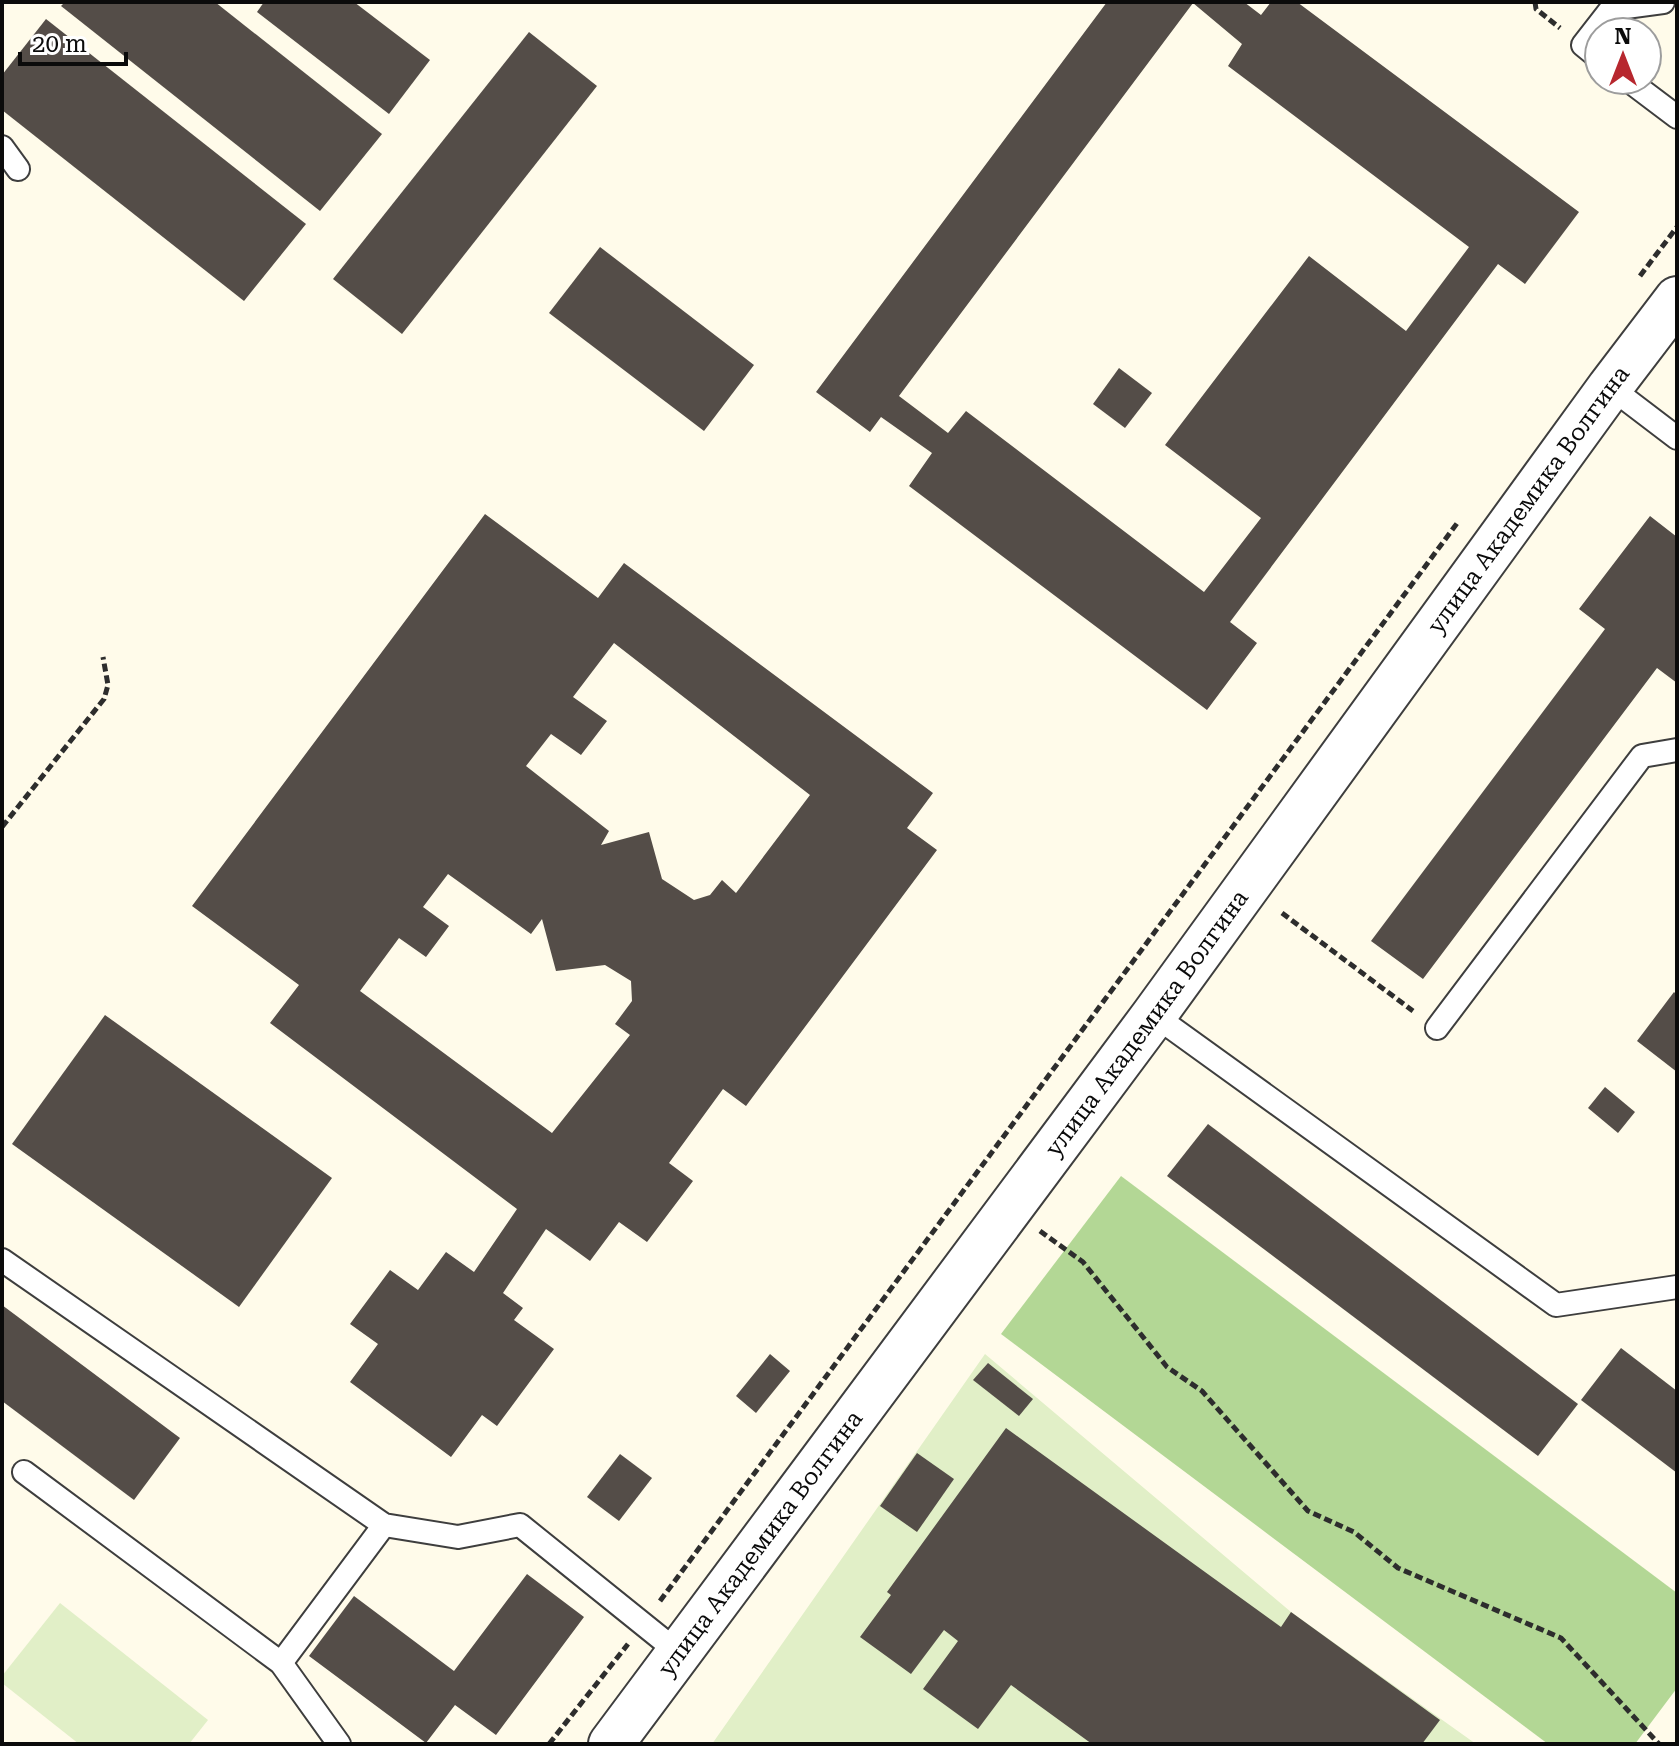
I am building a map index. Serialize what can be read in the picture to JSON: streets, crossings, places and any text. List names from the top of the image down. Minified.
{"streets":{"street":["улица Академика Волгина"]},"scale_bar":"20 m","north":"top"}
